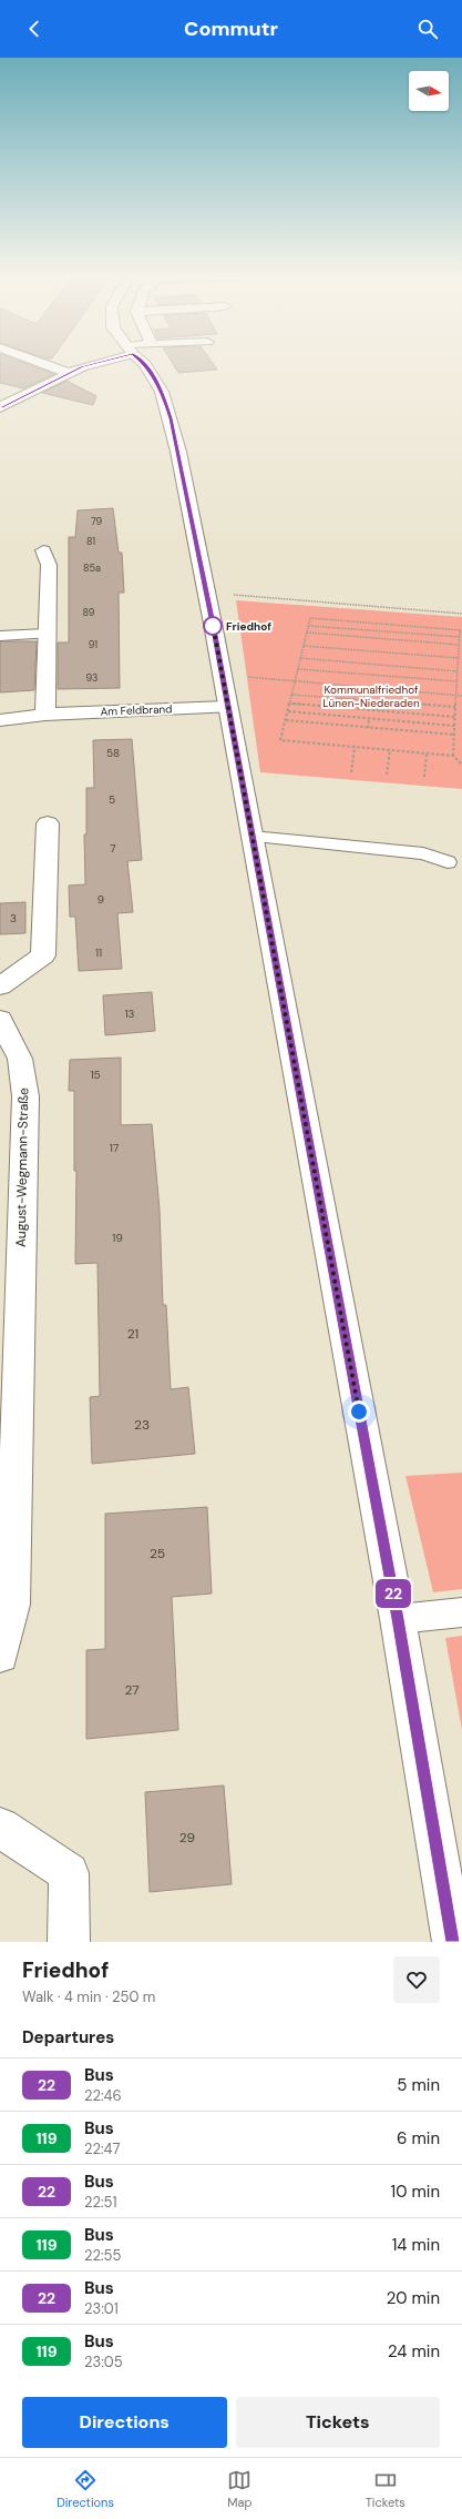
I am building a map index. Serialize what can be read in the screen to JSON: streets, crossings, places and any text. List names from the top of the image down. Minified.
{"streets":{"street":["Am Feldbrand","August-Wegmann-Straße"]},"parks":["Kommunalfriedhof Lünen-Niederaden"],"places":["Friedhof"],"lines":["bus line 22"],"house_numbers":["79","81","85a","89","91","93","58","5","7","9","3","11","13","15","17","19","21","23","25","27","29"],"north":"right","page":{"header":"Commutr","on_map":"22","heading":[["Friedhof","Walk · 4 min · 250 m"],"Departures"],"list":[{"mark":"22","name":"Bus","note":"22:46","value":"5 min"},{"mark":"119","name":"Bus","note":"22:47","value":"6 min"},{"mark":"22","name":"Bus","note":"22:51","value":"10 min"},{"mark":"119","name":"Bus","note":"22:55","value":"14 min"},{"mark":"22","name":"Bus","note":"23:01","value":"20 min"},{"mark":"119","name":"Bus","note":"23:05","value":"24 min"}],"buttons":["Directions","Tickets"],"tabs":["Directions","Map","Tickets"]}}
